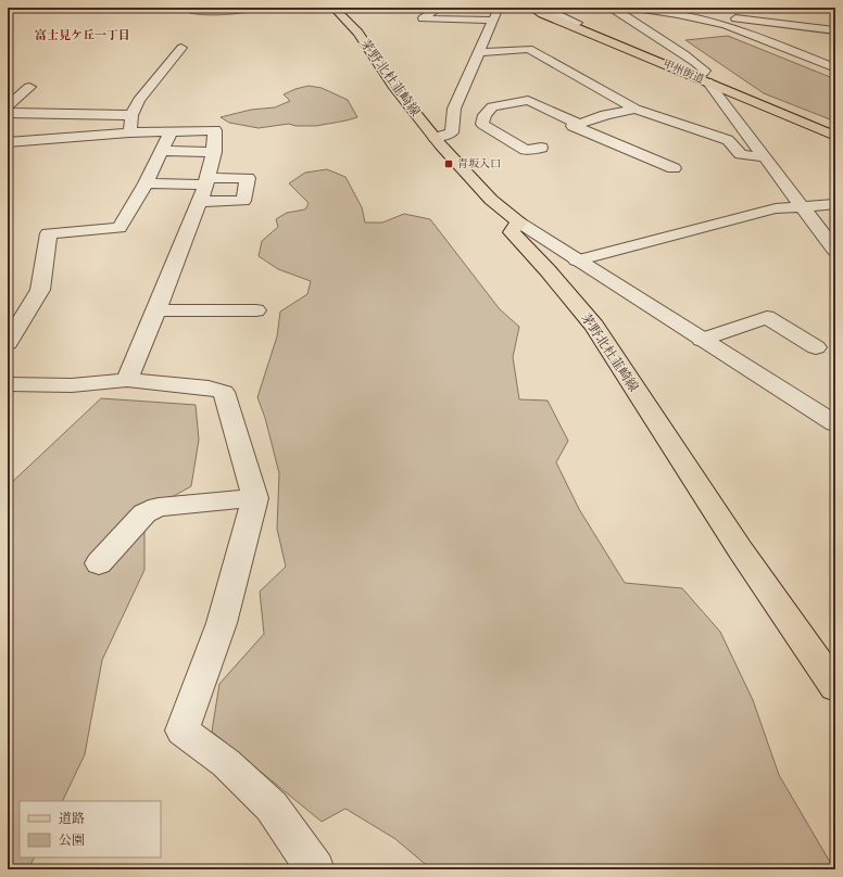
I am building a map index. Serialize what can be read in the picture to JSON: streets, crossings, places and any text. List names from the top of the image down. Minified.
{"streets":{"main road":["甲州街道","茅野北杜韮崎線"]},"districts":["富士見ケ丘一丁目"],"places":{"transit":["青坂入口"]},"legend":["道路","公園"]}
